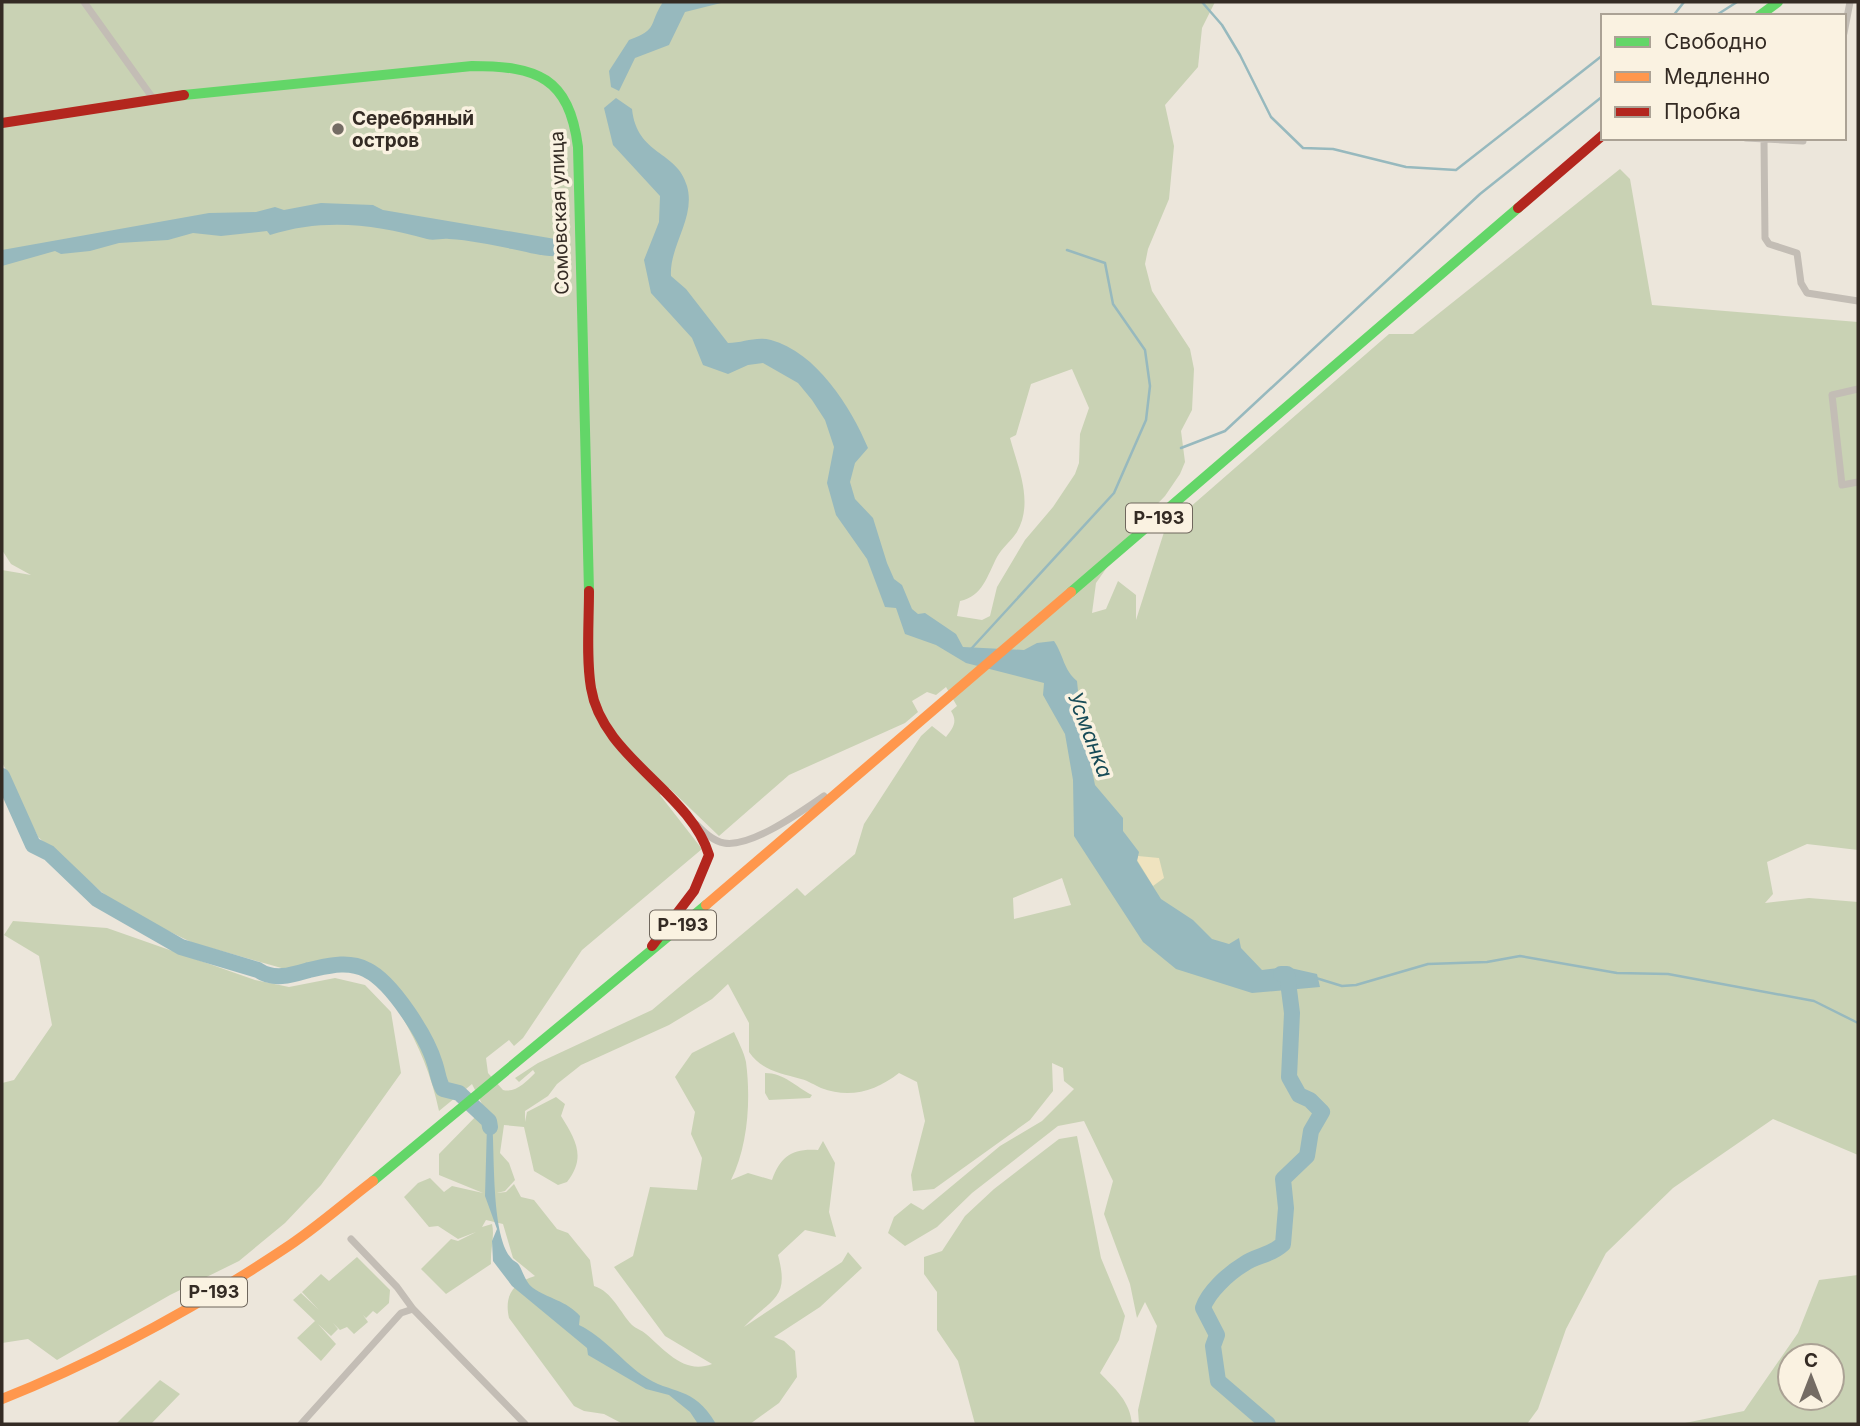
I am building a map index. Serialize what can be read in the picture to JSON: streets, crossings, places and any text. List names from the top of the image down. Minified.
{"streets":{"main road":["Сомовская улица","Р-193"]},"crossings":[["Сомовская улица","Р-193"]],"water":["Усманка"],"places":["Серебряный остров"],"legend":["Свободно","Медленно","Пробка"],"north":"top"}
